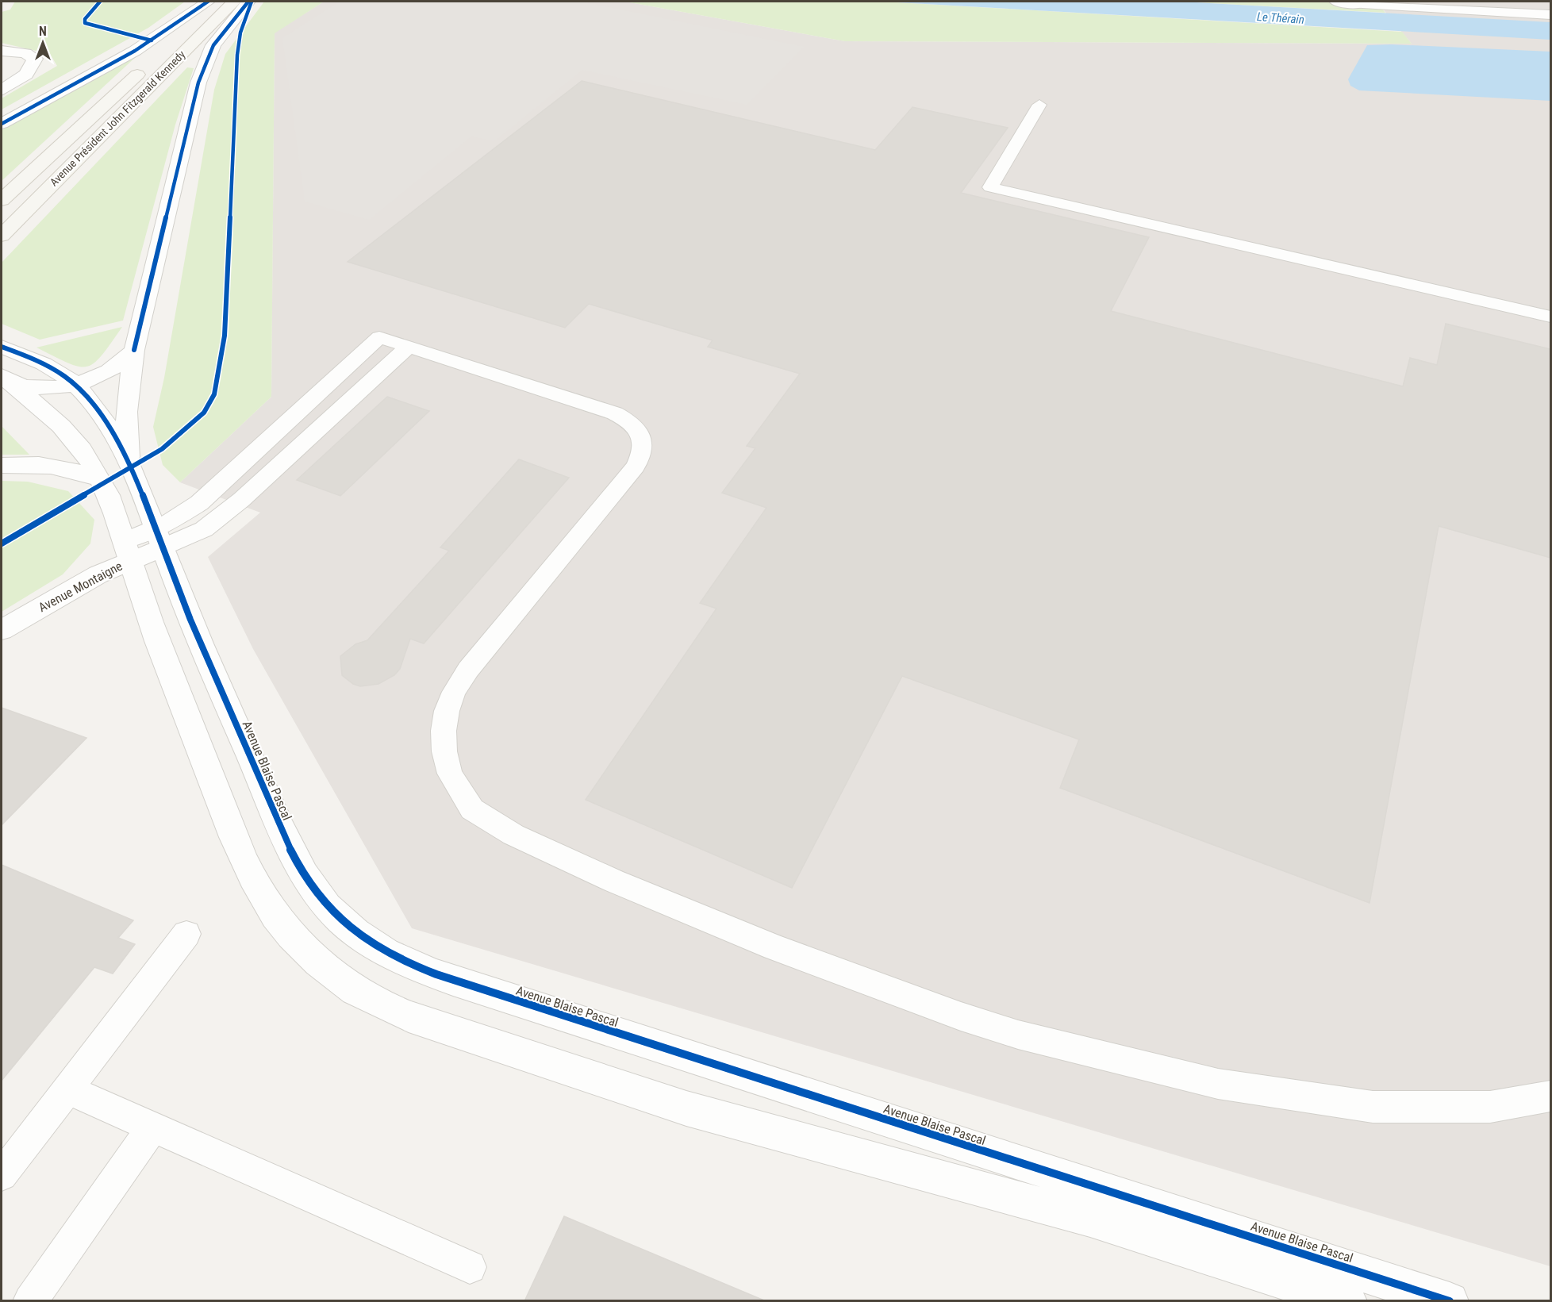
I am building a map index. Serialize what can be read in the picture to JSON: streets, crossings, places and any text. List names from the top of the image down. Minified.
{"streets":{"main road":["Avenue Président John Fitzgerald Kennedy"],"street":["Avenue Montaigne","Avenue Blaise Pascal"]},"crossings":[["Avenue Montaigne","Avenue Blaise Pascal"]],"water":["Le Thérain"],"north":"top"}
